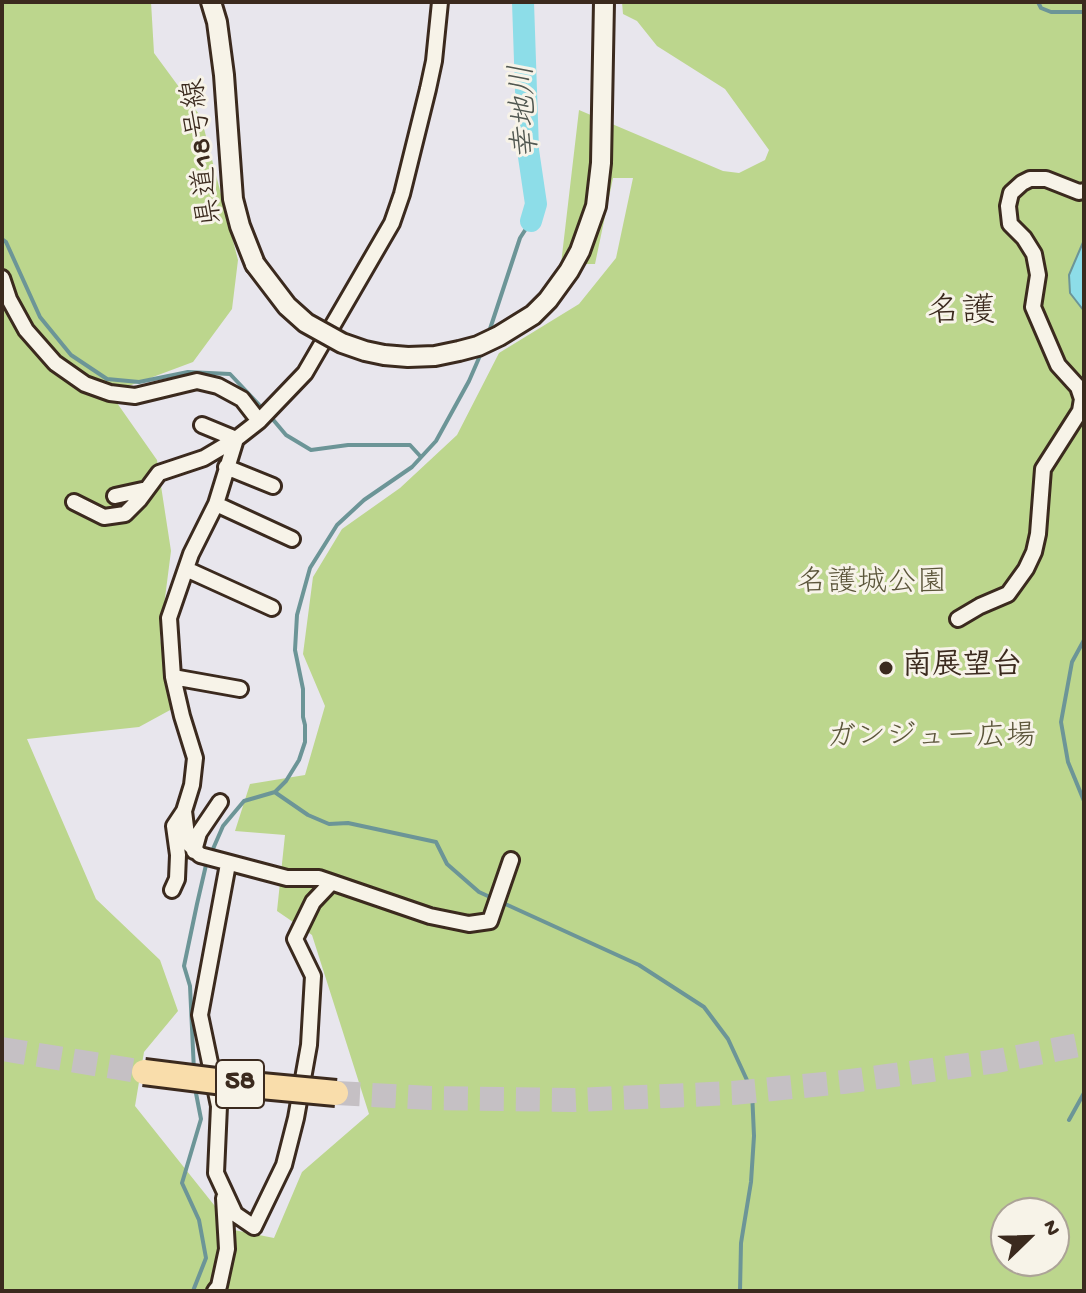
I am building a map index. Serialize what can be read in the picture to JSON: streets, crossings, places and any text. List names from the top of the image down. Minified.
{"streets":{"highway":["58"],"main road":["県道18号線"]},"districts":["名護"],"water":["幸地川"],"parks":["名護城公園","ガンジュー広場"],"places":["南展望台"],"north":"top right"}
